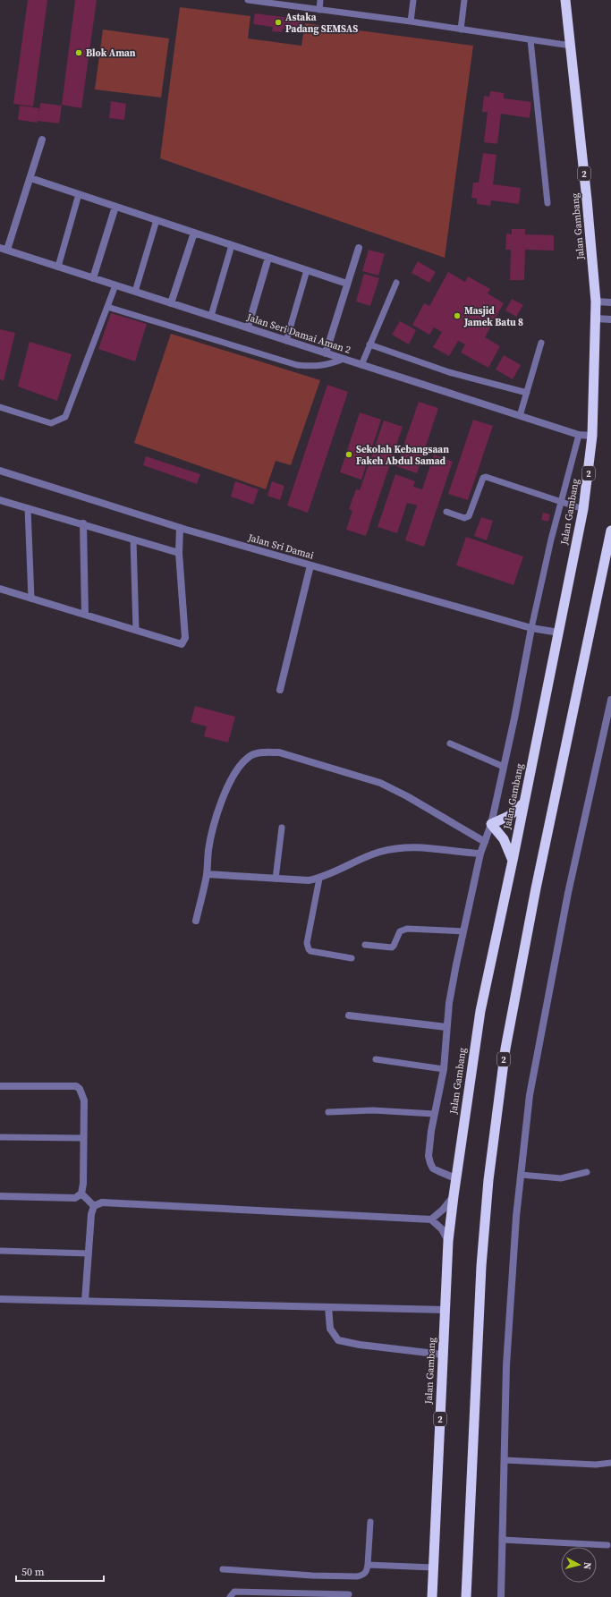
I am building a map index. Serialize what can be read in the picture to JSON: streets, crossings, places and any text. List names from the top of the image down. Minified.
{"streets":{"highway":["2","Jalan Gambang"],"street":["Jalan Seri Damai Aman 2","Jalan Sri Damai"]},"crossings":[["Jalan Gambang","Jalan Seri Damai Aman 2"],["Jalan Gambang","Jalan Sri Damai"]],"places":["Astaka Padang SEMSAS","Blok Aman","Masjid Jamek Batu 8","Sekolah Kebangsaan Fakeh Abdul Samad"],"scale_bar":"50 m","north":"right"}
